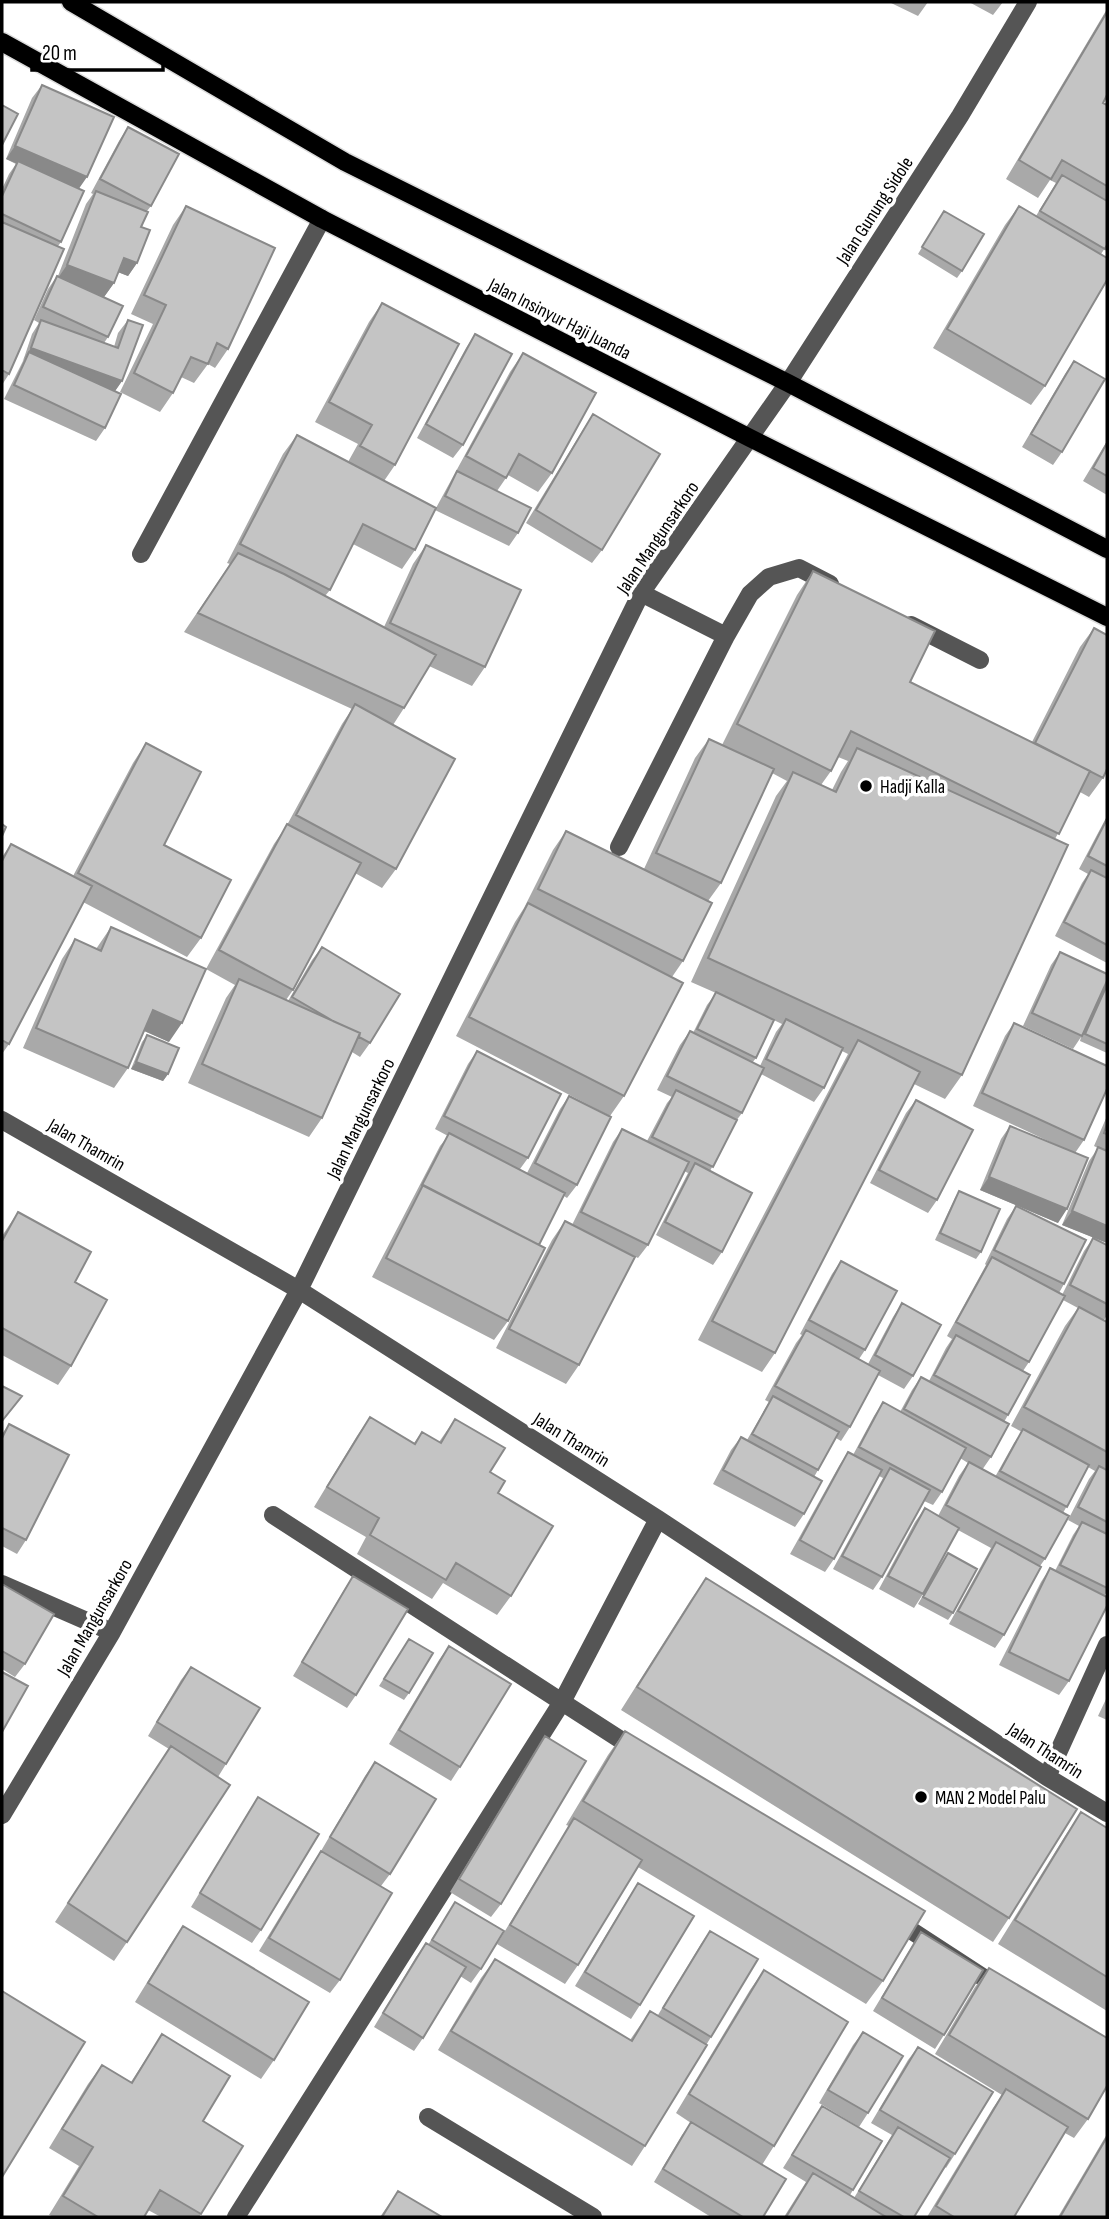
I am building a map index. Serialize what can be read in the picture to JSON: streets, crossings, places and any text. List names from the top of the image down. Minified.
{"streets":{"main road":["Jalan Insinyur Haji Juanda"],"street":["Jalan Gunung Sidole","Jalan Mangunsarkoro","Jalan Thamrin"]},"crossings":[["Jalan Gunung Sidole","Jalan Insinyur Haji Juanda"],["Jalan Gunung Sidole","Jalan Mangunsarkoro"],["Jalan Insinyur Haji Juanda","Jalan Mangunsarkoro"],["Jalan Mangunsarkoro","Jalan Thamrin"]],"places":["Hadji Kalla","MAN 2 Model Palu"],"scale_bar":"20 m"}
